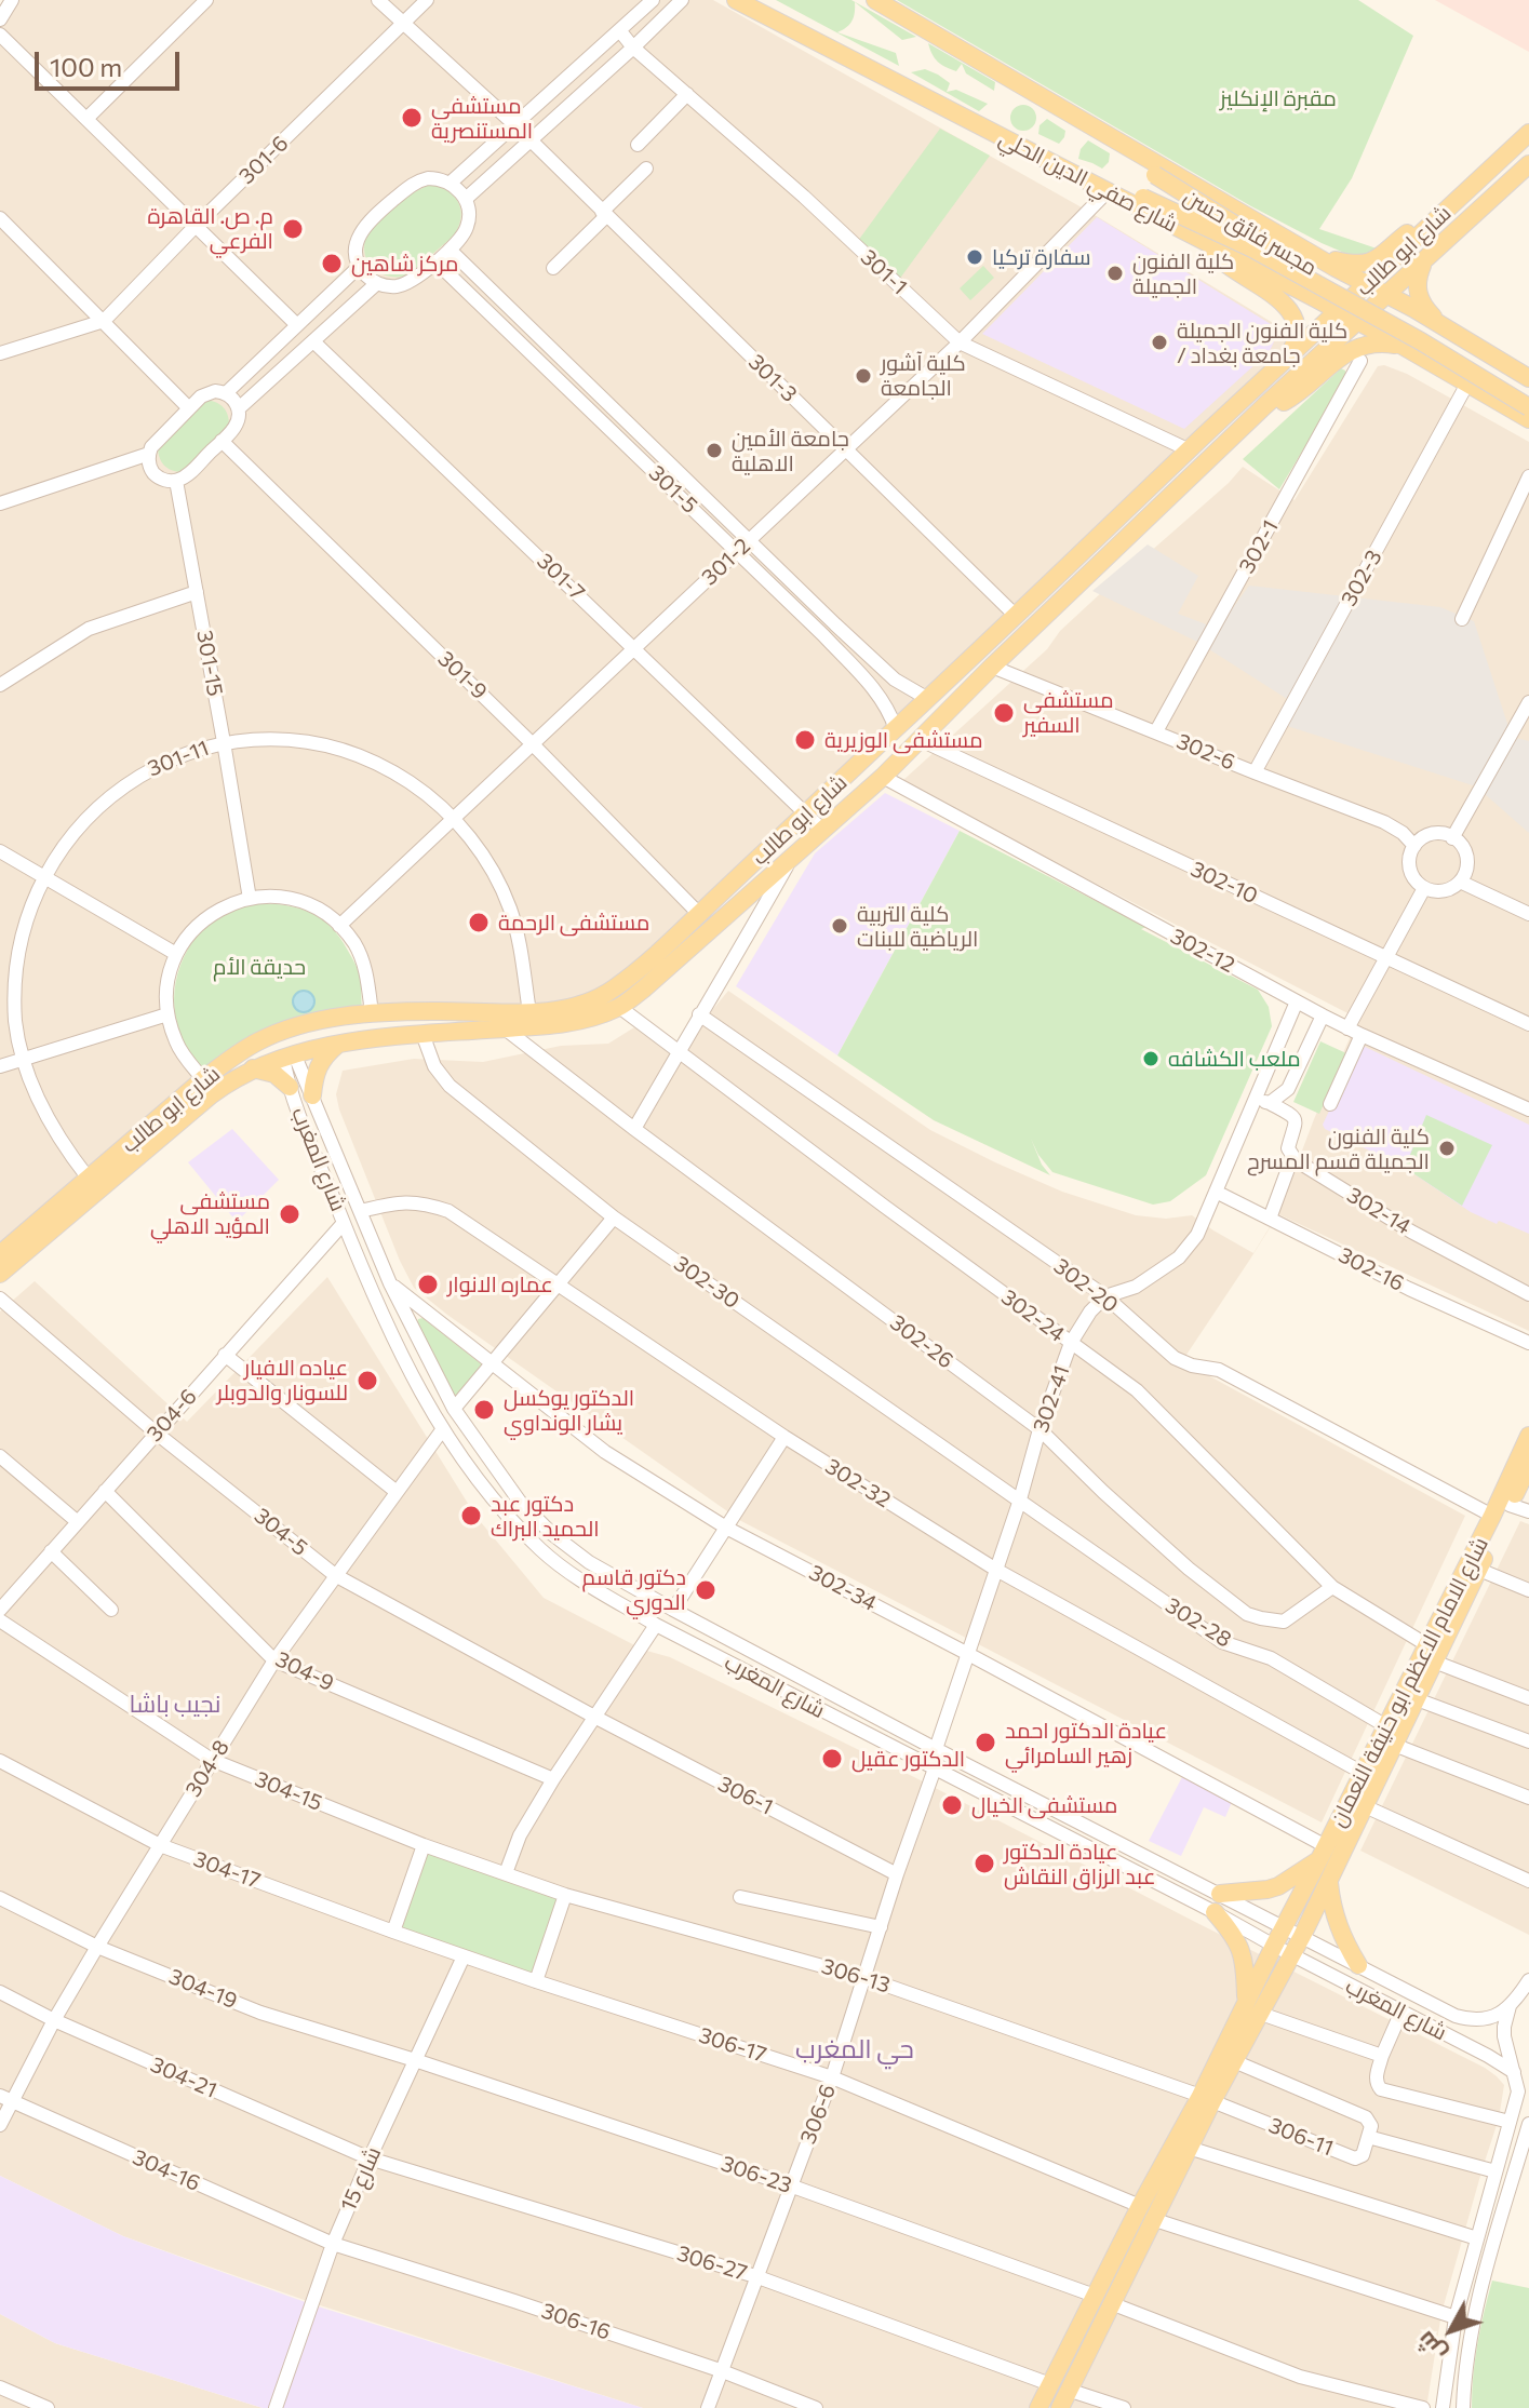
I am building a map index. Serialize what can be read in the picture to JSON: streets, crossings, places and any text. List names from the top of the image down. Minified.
{"streets":{"main road":["شارع صفي الدين الحلي","مجسر فائق حسن","شارع ابو طالب","شارع الامام الاعظم ابو حنيفة النعمان"],"street":["301-6","301-1","301-3","301-5","302-1","301-2","301-7","302-3","301-15","301-9","302-6","301-11","302-10","302-12","شارع المغرب","302-14","302-16","302-30","302-20","302-24","302-26","302-41","304-6","302-32","304-5","302-34","302-28","304-9","304-8","304-15","306-1","304-17","306-13","304-19","306-17","304-21","306-6","306-11","304-16","306-23","شارع 15","306-27","306-16"]},"crossings":[["301-6","301-3"],["شارع صفي الدين الحلي","مجسر فائق حسن"],["شارع صفي الدين الحلي","شارع ابو طالب"],["شارع صفي الدين الحلي","301-2"],["شارع صفي الدين الحلي","302-3"],["شارع ابو طالب","301-1"],["شارع ابو طالب","301-3"],["شارع ابو طالب","301-5"],["شارع ابو طالب","301-7"],["شارع ابو طالب","301-9"],["شارع ابو طالب","302-6"],["شارع ابو طالب","301-11"],["شارع ابو طالب","302-10"],["شارع ابو طالب","302-12"],["شارع ابو طالب","شارع المغرب"],["شارع ابو طالب","302-30"],["شارع ابو طالب","302-24"],["شارع ابو طالب","302-26"],["301-1","301-2"],["301-3","301-2"],["301-5","301-2"],["302-1","302-6"],["301-2","301-7"],["301-2","301-9"],["301-2","301-11"],["302-3","302-6"],["301-15","301-11"],["302-12","302-41"],["شارع المغرب","302-41"],["شارع المغرب","304-6"],["شارع المغرب","302-32"],["شارع المغرب","302-34"],["شارع المغرب","شارع الامام الاعظم ابو حنيفة النعمان"],["شارع المغرب","304-8"],["شارع المغرب","306-6"],["302-16","302-41"],["302-30","302-41"],["302-30","302-28"],["302-20","302-41"],["302-20","شارع الامام الاعظم ابو حنيفة النعمان"],["302-24","302-26"],["302-24","302-41"],["302-24","شارع الامام الاعظم ابو حنيفة النعمان"],["302-26","302-41"],["302-41","302-32"],["302-41","302-34"],["302-41","302-28"],["304-6","304-5"],["304-6","304-9"],["302-32","شارع الامام الاعظم ابو حنيفة النعمان"],["304-5","304-8"],["304-5","306-1"],["302-34","شارع الامام الاعظم ابو حنيفة النعمان"],["302-28","شارع الامام الاعظم ابو حنيفة النعمان"],["304-9","304-8"],["304-8","304-15"],["304-8","304-17"],["304-8","304-19"],["304-8","304-21"],["304-8","304-16"],["304-15","306-13"],["306-1","306-6"],["304-17","306-17"],["304-17","شارع 15"],["306-13","306-6"],["306-13","306-11"],["304-19","306-23"],["304-19","شارع 15"],["306-17","306-6"],["306-17","شارع 15"],["304-21","شارع 15"],["304-21","306-27"],["306-6","306-23"],["306-6","306-27"],["306-6","306-16"],["304-16","شارع 15"],["304-16","306-16"],["306-23","شارع 15"],["شارع 15","306-27"],["شارع 15","306-16"]],"districts":["نجيب باشا","حي المغرب"],"parks":["مقبرة الإنكليز","حديقة الأم"],"places":["مستشفى المستنصرية","م. ص. القاهرة الفرعي","سفارة تركيا","مركز شاهين","كلية الفنون الجميلة","كلية الفنون الجميلة / جامعة بغداد","كلية آشور الجامعة","جامعة الأمين الاهلية","مستشفى السفير","مستشفى الوزيرية","مستشفى الرحمة","كلية التربية الرياضية للبنات","ملعب الكشافه","كلية الفنون الجميلة قسم المسرح","مستشفى المؤيد الاهلي","عماره الانوار","عياده الافيار للسونار والدوبلر","الدكتور يوكسل يشار الونداوي","دكتور عبد الحميد البراك","دكتور قاسم الدوري","عيادة الدكتور احمد زهير السامرائي","الدكتور عقيل","مستشفى الخيال","عيادة الدكتور عبد الرزاق النقاش"],"scale_bar":"100 m","north":"bottom left"}
